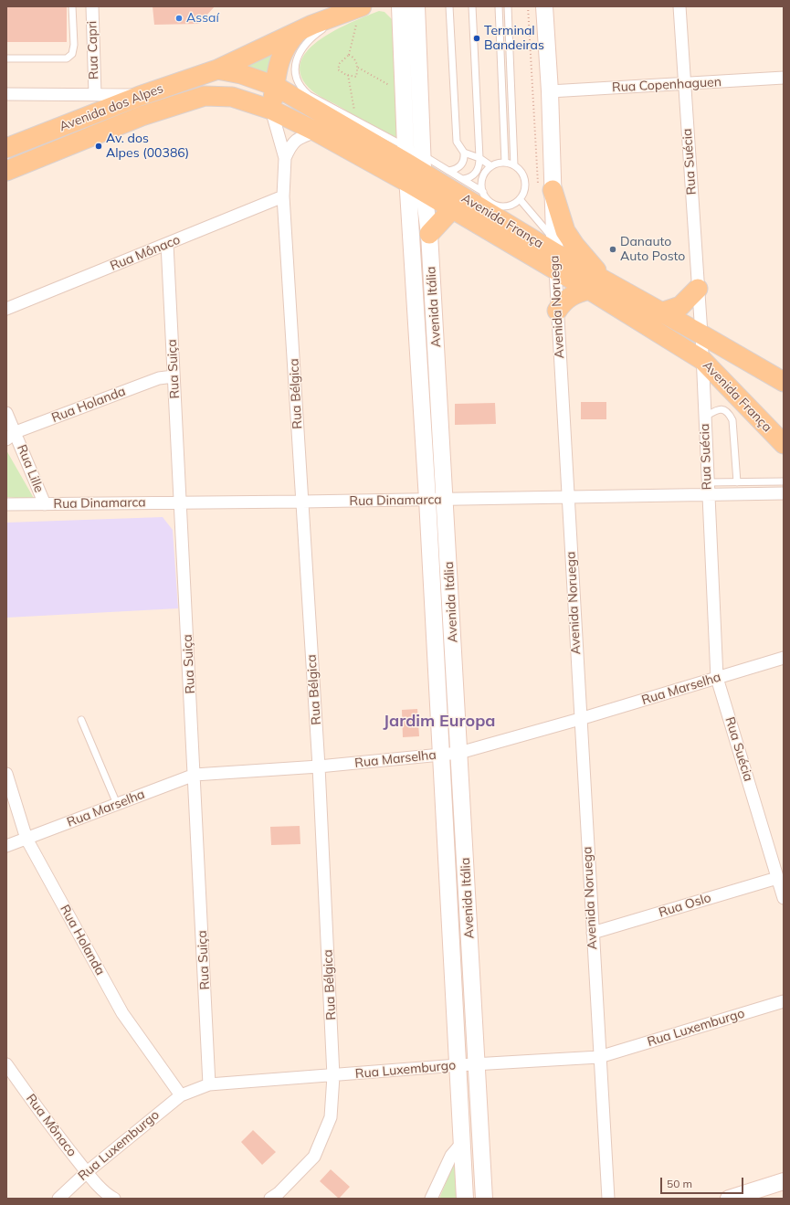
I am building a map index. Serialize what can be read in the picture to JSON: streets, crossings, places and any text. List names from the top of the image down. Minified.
{"streets":{"main road":["Avenida dos Alpes","Avenida França","Avenida Itália","Avenida Noruega"],"street":["Rua Capri","Rua Copenhaguen","Rua Suécia","Rua Mônaco","Rua Suiça","Rua Bélgica","Rua Holanda","Rua Lille","Rua Dinamarca","Rua Marselha","Rua Oslo","Rua Luxemburgo"]},"crossings":[["Rua Copenhaguen","Rua Suécia"],["Rua Copenhaguen","Avenida Noruega"],["Avenida dos Alpes","Avenida França"],["Avenida dos Alpes","Rua Bélgica"],["Rua Suécia","Avenida França"],["Rua Suécia","Rua Dinamarca"],["Rua Suécia","Rua Marselha"],["Rua Suécia","Rua Oslo"],["Avenida França","Avenida Itália"],["Avenida França","Avenida Noruega"],["Avenida França","Rua Bélgica"],["Rua Mônaco","Rua Suiça"],["Rua Mônaco","Rua Bélgica"],["Rua Mônaco","Rua Luxemburgo"],["Avenida Itália","Rua Dinamarca"],["Avenida Itália","Rua Marselha"],["Avenida Itália","Rua Luxemburgo"],["Avenida Noruega","Rua Dinamarca"],["Avenida Noruega","Rua Marselha"],["Avenida Noruega","Rua Oslo"],["Avenida Noruega","Rua Luxemburgo"],["Rua Suiça","Rua Holanda"],["Rua Suiça","Rua Dinamarca"],["Rua Suiça","Rua Marselha"],["Rua Suiça","Rua Luxemburgo"],["Rua Bélgica","Rua Dinamarca"],["Rua Bélgica","Rua Marselha"],["Rua Bélgica","Rua Luxemburgo"],["Rua Holanda","Rua Lille"],["Rua Holanda","Rua Marselha"],["Rua Holanda","Rua Luxemburgo"],["Rua Lille","Rua Dinamarca"]],"districts":["Jardim Europa"],"places":["Assaí","Terminal Bandeiras","Av. dos Alpes (00386)","Danauto Auto Posto"],"scale_bar":"50 m"}
